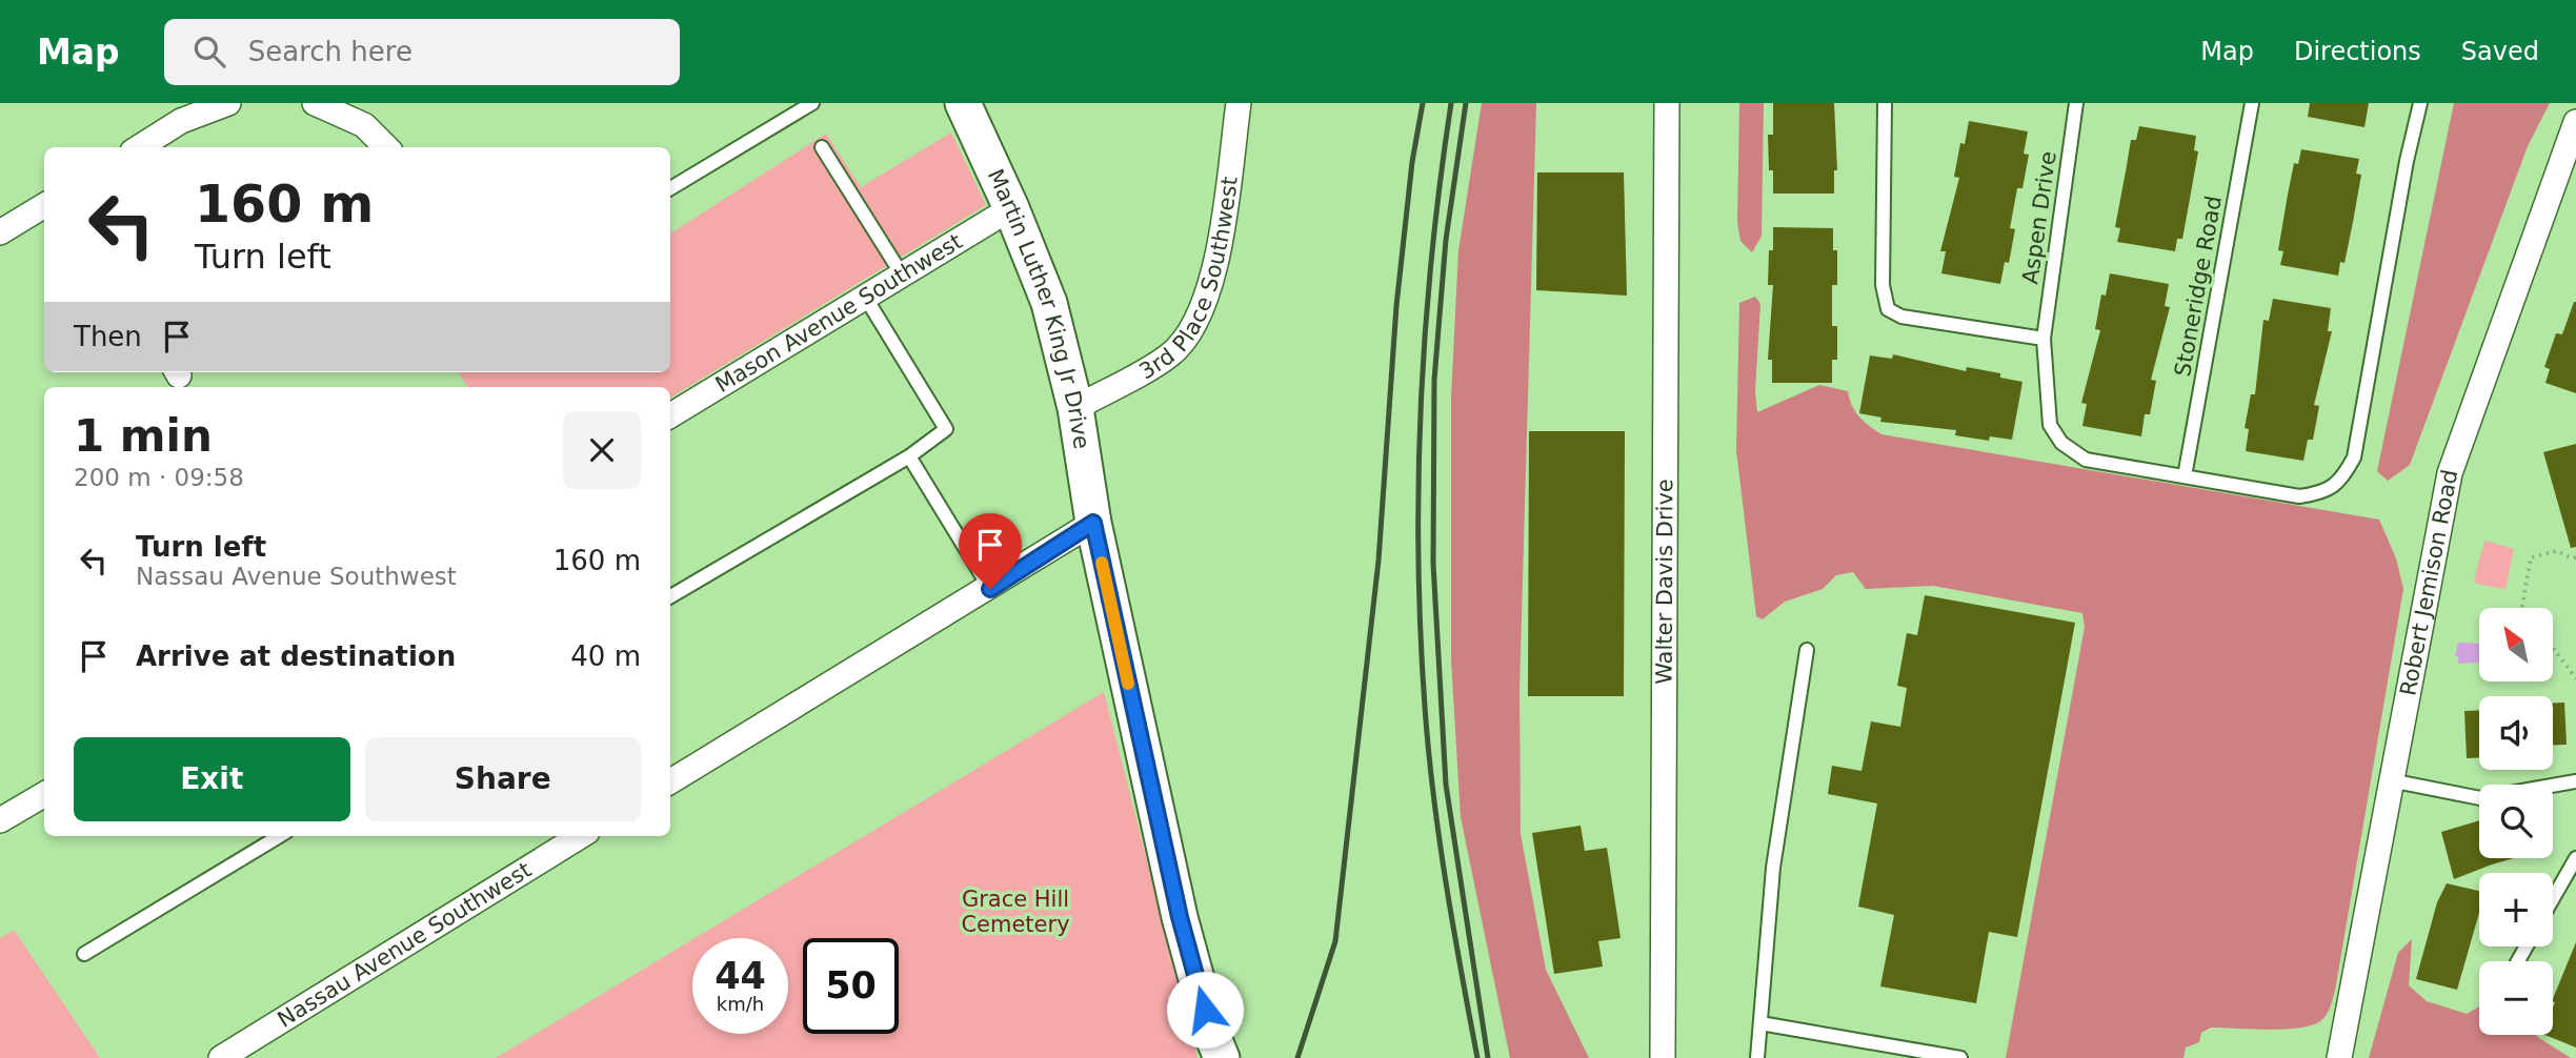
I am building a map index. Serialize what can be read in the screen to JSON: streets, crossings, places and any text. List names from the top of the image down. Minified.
{"streets":{"main road":["Martin Luther King Jr Drive"],"street":["3rd Place Southwest","Mason Avenue Southwest","Walter Davis Drive","Robert Jemison Road","Nassau Avenue Southwest"],"lane":["Aspen Drive","Stoneridge Road"]},"crossings":[["Aspen Drive","Stoneridge Road"],["3rd Place Southwest","Martin Luther King Jr Drive"],["Martin Luther King Jr Drive","Mason Avenue Southwest"]],"parks":["Grace Hill Cemetery"],"north":"top left","page":{"header":"Map","search":"Search here","nav":["Map","Directions","Saved"],"turn":["160 m","Turn left"],"then":"Then","heading":["1 min","200 m · 09:58"],"list":[{"name":"Turn left","note":"Nassau Avenue Southwest","value":"160 m"},{"name":"Arrive at destination","value":"40 m"}],"map_buttons":["+","−"],"buttons":["Exit","Share"],"speed":"44 km/h","limit":"50"}}
